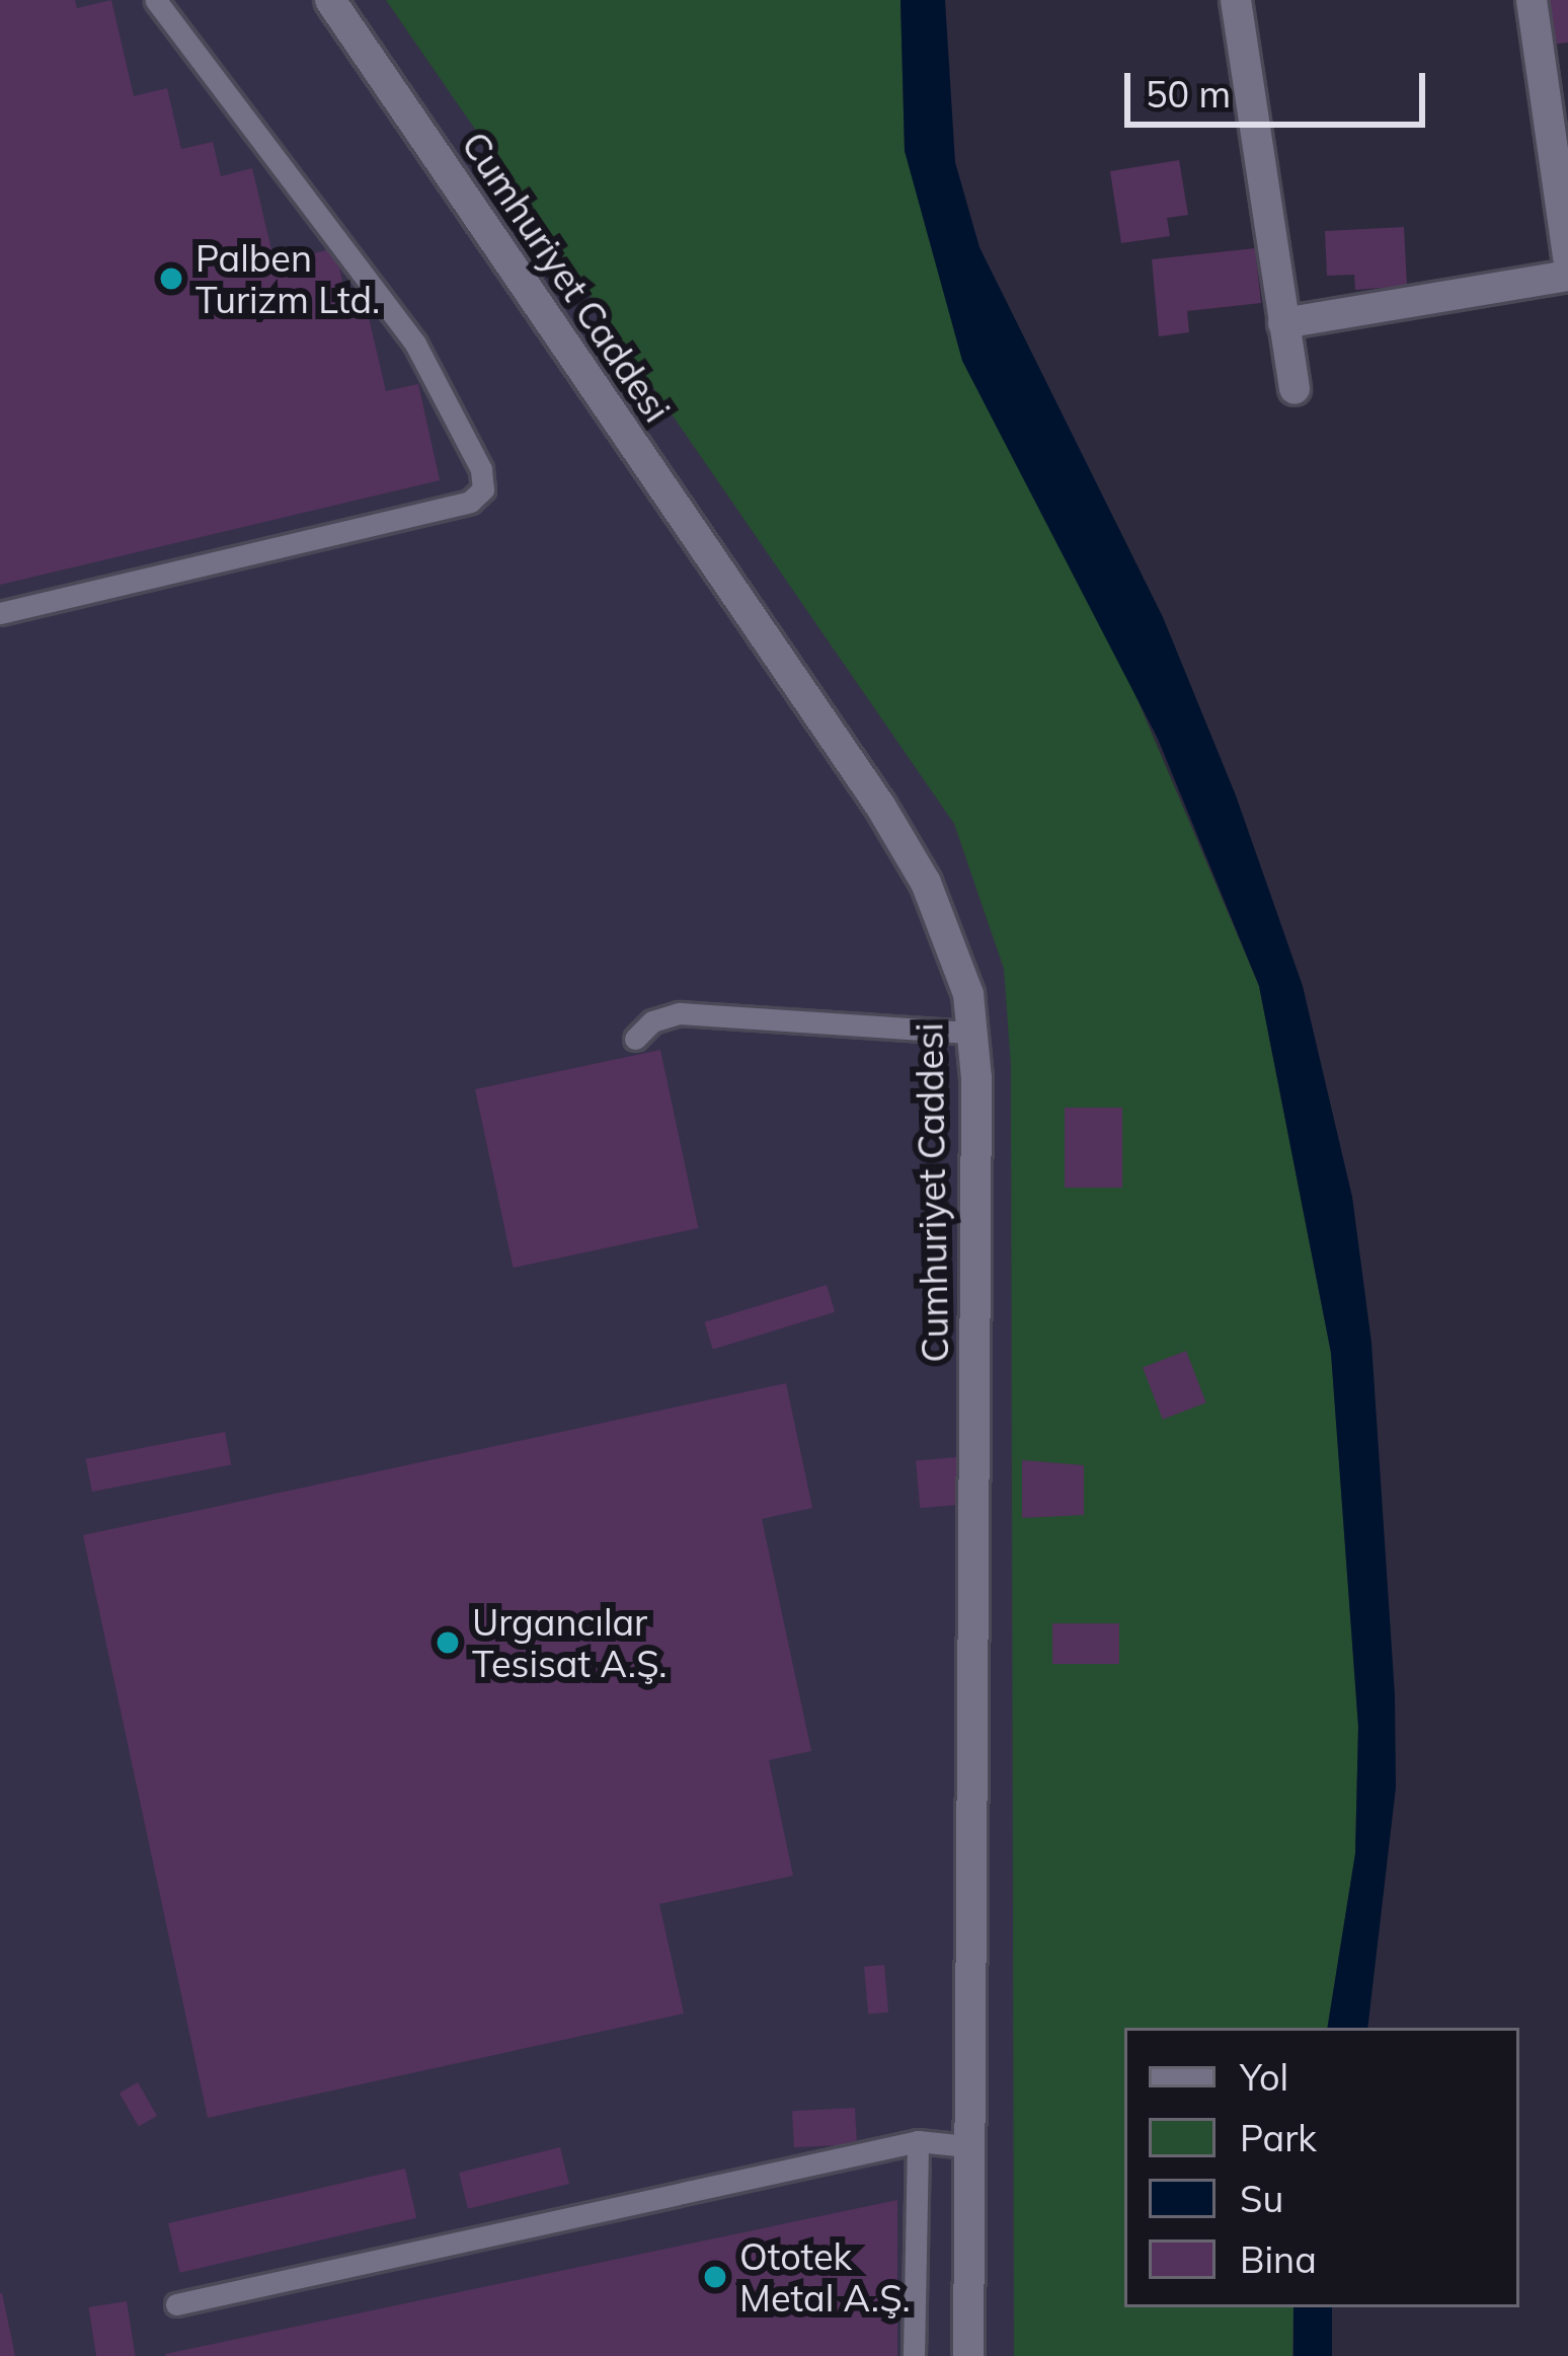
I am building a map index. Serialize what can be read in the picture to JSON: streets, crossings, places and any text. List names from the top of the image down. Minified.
{"streets":{"street":["Cumhuriyet Caddesi"]},"places":["Palben Turizm Ltd.","Urgancılar Tesisat A.Ş.","Ototek Metal A.Ş."],"legend":["Yol","Park","Su","Bina"],"scale_bar":"50 m"}
